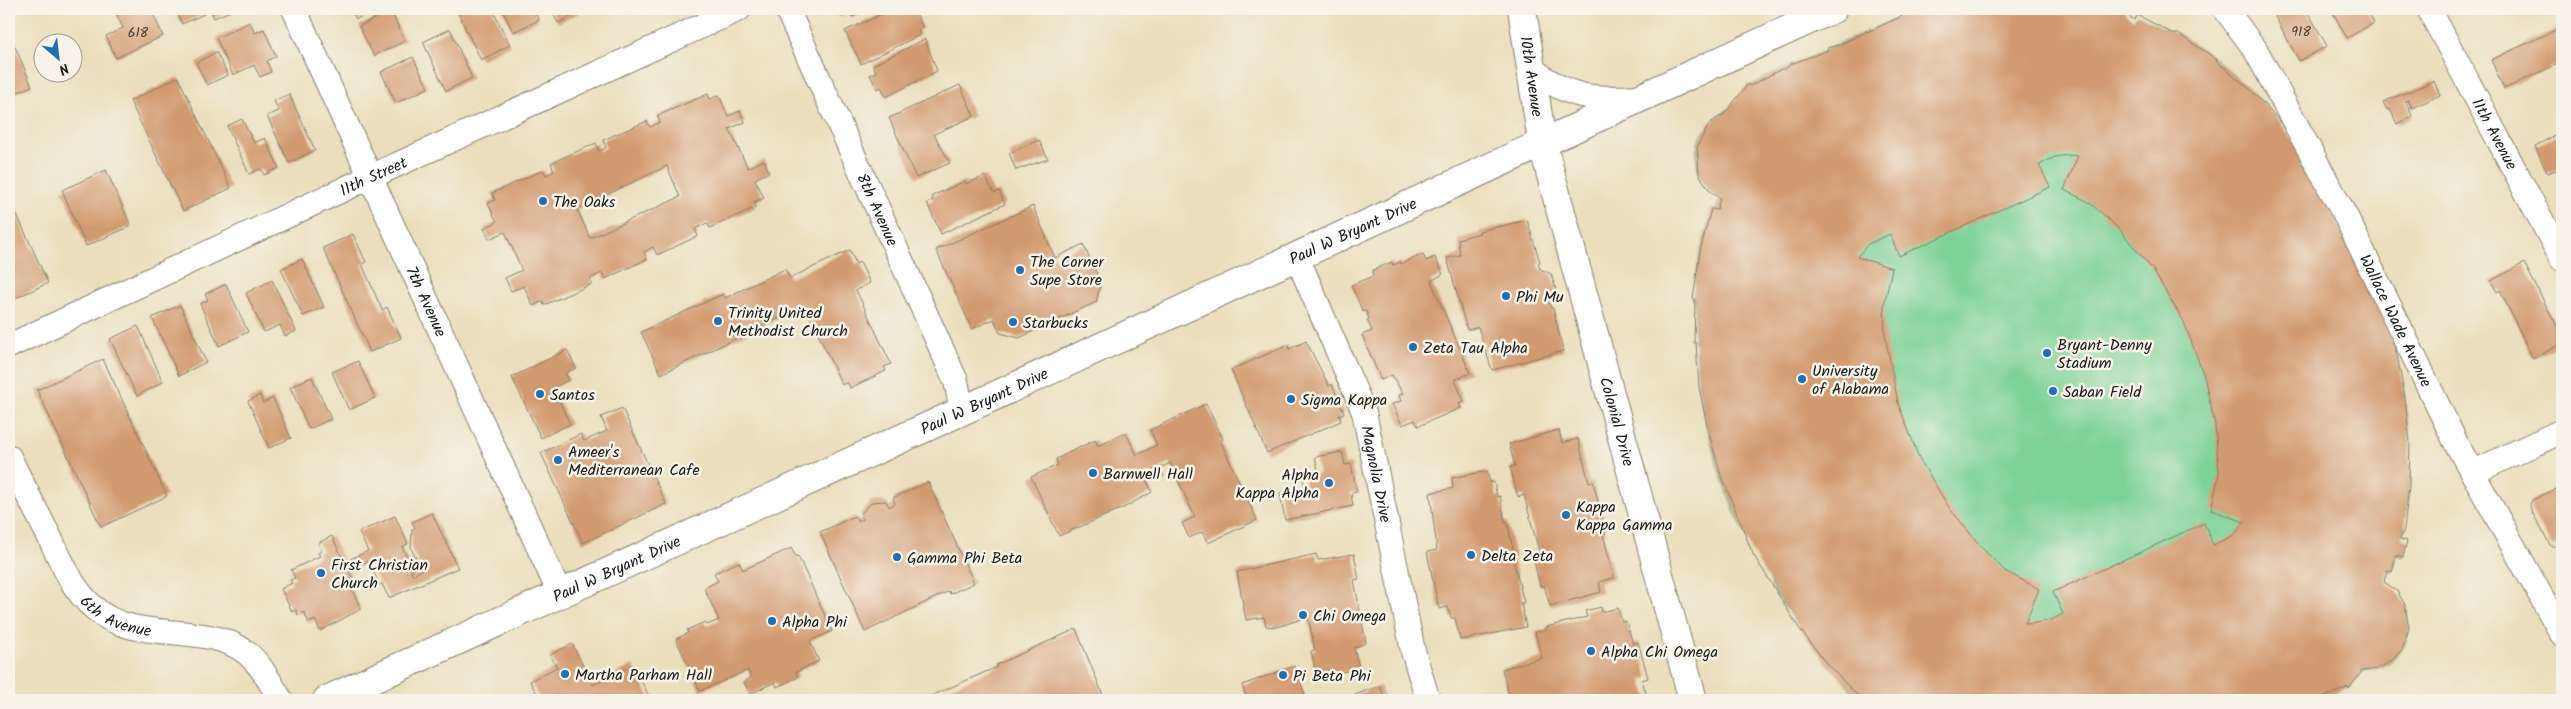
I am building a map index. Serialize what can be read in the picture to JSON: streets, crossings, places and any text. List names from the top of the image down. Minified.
{"streets":{"main road":["10th Avenue","Paul W Bryant Drive","Colonial Drive"],"street":["11th Avenue","11th Street","8th Avenue","7th Avenue","Wallace Wade Avenue","Magnolia Drive","6th Avenue"]},"crossings":[["10th Avenue","Paul W Bryant Drive"],["10th Avenue","Colonial Drive"],["11th Street","7th Avenue"],["8th Avenue","Paul W Bryant Drive"],["Paul W Bryant Drive","7th Avenue"],["Paul W Bryant Drive","Colonial Drive"],["Paul W Bryant Drive","Magnolia Drive"]],"places":["The Oaks","The Corner Supe Store","Phi Mu","Trinity United Methodist Church","Starbucks","Zeta Tau Alpha","Bryant-Denny Stadium","University of Alabama","Saban Field","Santos","Sigma Kappa","Ameer's Mediterranean Cafe","Barnwell Hall","Alpha Kappa Alpha","Kappa Kappa Gamma","Delta Zeta","Gamma Phi Beta","First Christian Church","Chi Omega","Alpha Phi","Alpha Chi Omega","Martha Parham Hall","Pi Beta Phi"],"house_numbers":["918","618"],"north":"bottom right"}
